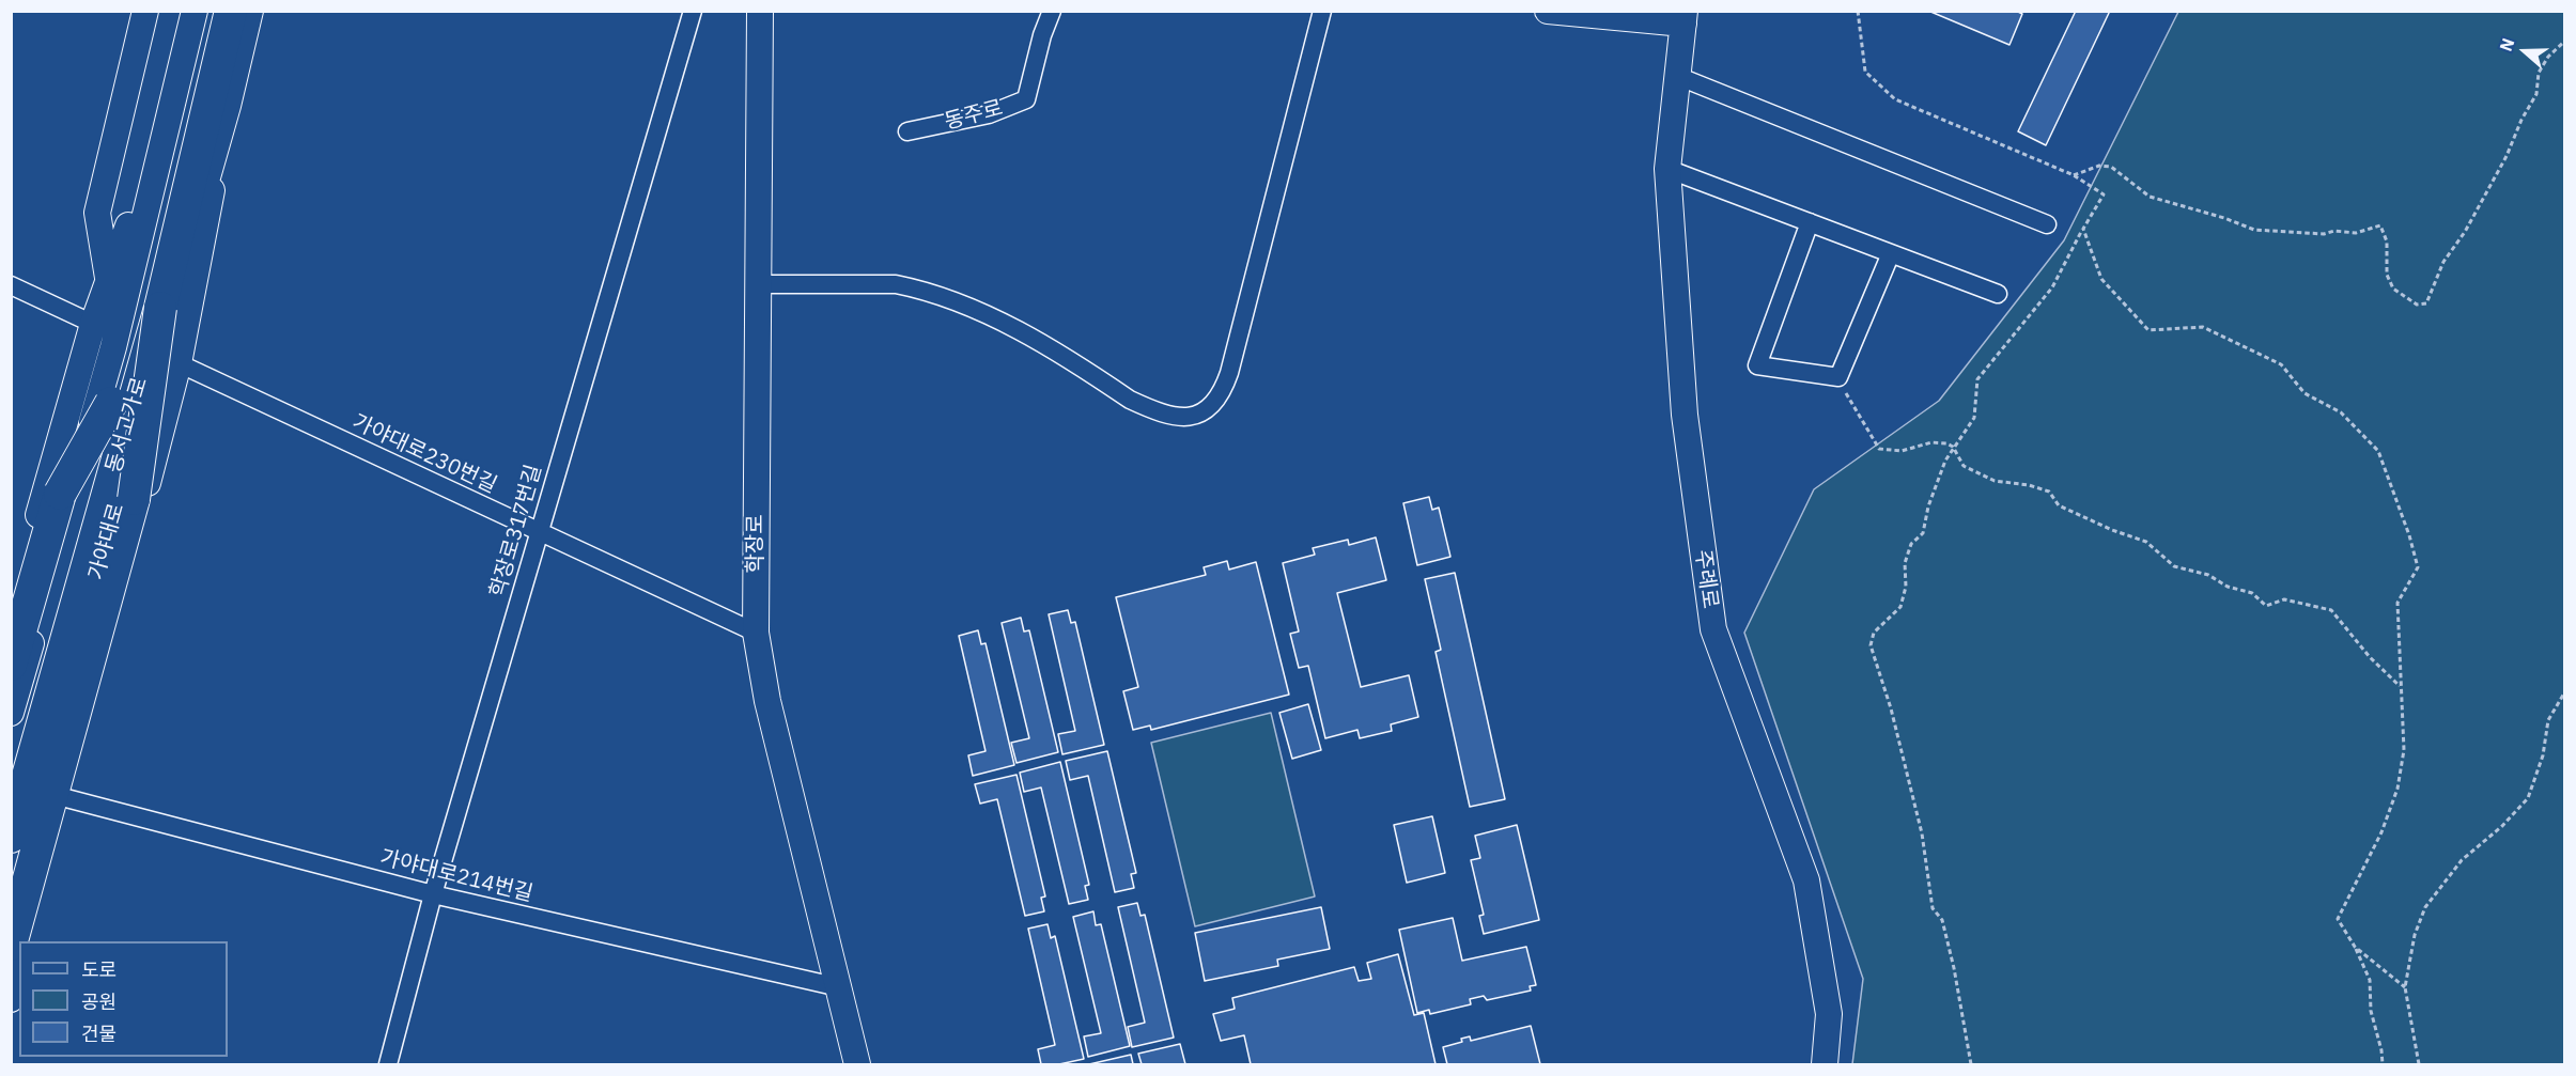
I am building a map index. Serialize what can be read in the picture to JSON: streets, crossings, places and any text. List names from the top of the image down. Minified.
{"streets":{"highway":["동서고가로"],"main road":["가야대로","학장로","주례로"],"street":["동주로","가야대로230번길","학장로317번길","가야대로214번길"]},"crossings":[["가야대로230번길","학장로317번길"],["가야대로230번길","학장로"],["학장로317번길","가야대로214번길"],["학장로","가야대로214번길"]],"legend":["도로","공원","건물"],"north":"left"}
